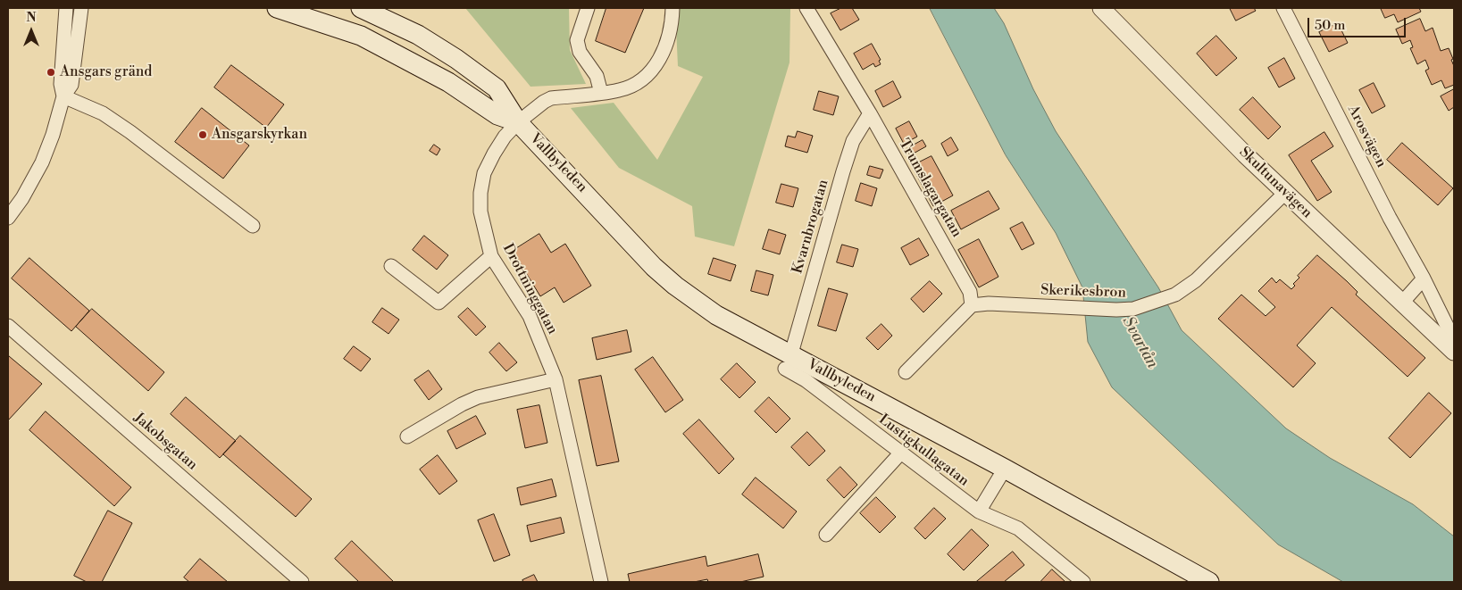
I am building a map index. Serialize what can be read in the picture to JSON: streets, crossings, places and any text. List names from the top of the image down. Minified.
{"streets":{"main road":["Vallbyleden"],"street":["Arosvägen","Skultunavägen","Trumslagargatan","Kvarnbrogatan","Drottninggatan","Skerikesbron","Jakobsgatan","Lustigkullagatan"]},"crossings":[["Vallbyleden","Kvarnbrogatan"],["Vallbyleden","Drottninggatan"],["Vallbyleden","Lustigkullagatan"],["Skultunavägen","Skerikesbron"],["Trumslagargatan","Kvarnbrogatan"],["Trumslagargatan","Skerikesbron"],["Kvarnbrogatan","Lustigkullagatan"]],"water":["Svartån"],"places":["Ansgars gränd","Ansgarskyrkan"],"scale_bar":"50 m","north":"top"}
